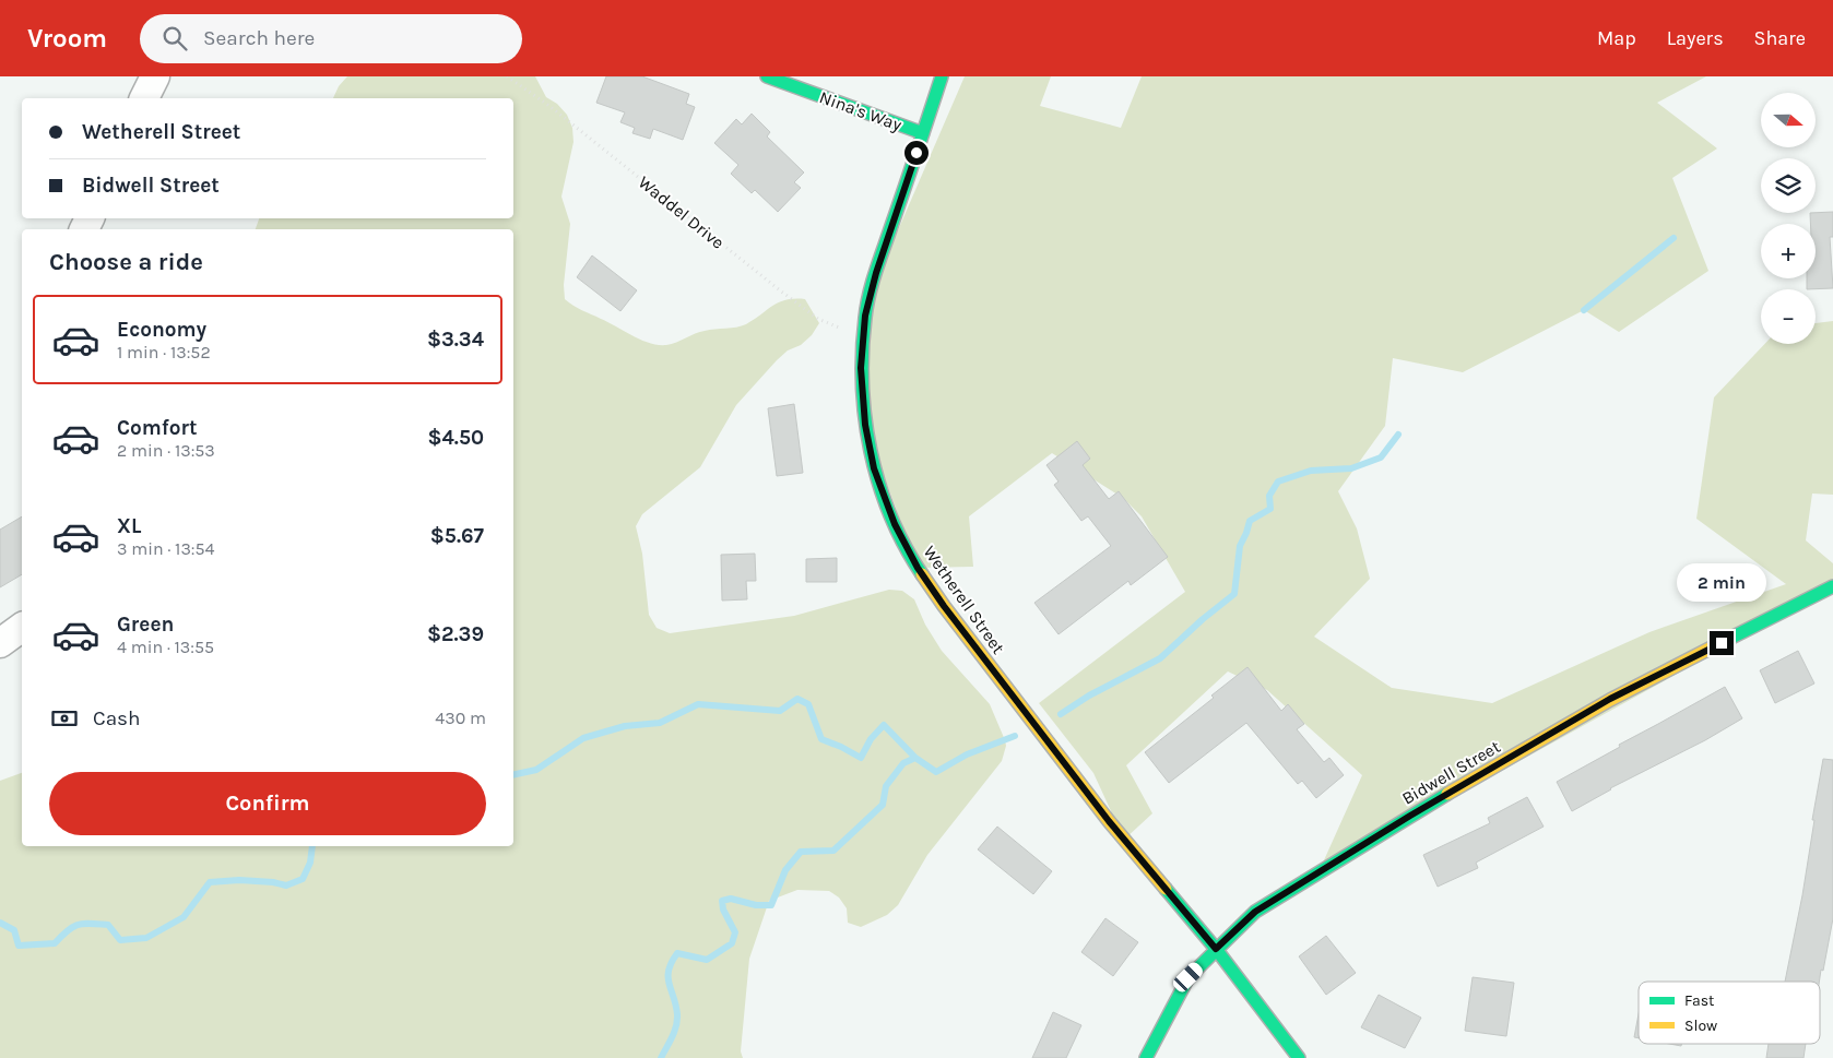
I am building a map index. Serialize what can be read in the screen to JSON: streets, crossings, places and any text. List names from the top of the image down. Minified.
{"streets":{"street":["Nina's Way","Wetherell Street","Bidwell Street"],"path":["Waddel Drive"]},"crossings":[["Nina's Way","Wetherell Street"],["Waddel Drive","Wetherell Street"],["Wetherell Street","Bidwell Street"]],"legend":["Fast","Slow"],"north":"right","page":{"header":"Vroom","search":"Search here","nav":["Map","Layers","Share"],"map_buttons":["+","−"],"banner":["Wetherell Street","Bidwell Street"],"heading":"Choose a ride","list":[{"name":"Economy","note":"1 min · 13:52","value":"$3.34"},{"name":"Comfort","note":"2 min · 13:53","value":"$4.50"},{"name":"XL","note":"3 min · 13:54","value":"$5.67"},{"name":"Green","note":"4 min · 13:55","value":"$2.39"}],"bubble":"2 min","pay":["Cash","430 m"],"buttons":"Confirm"}}
